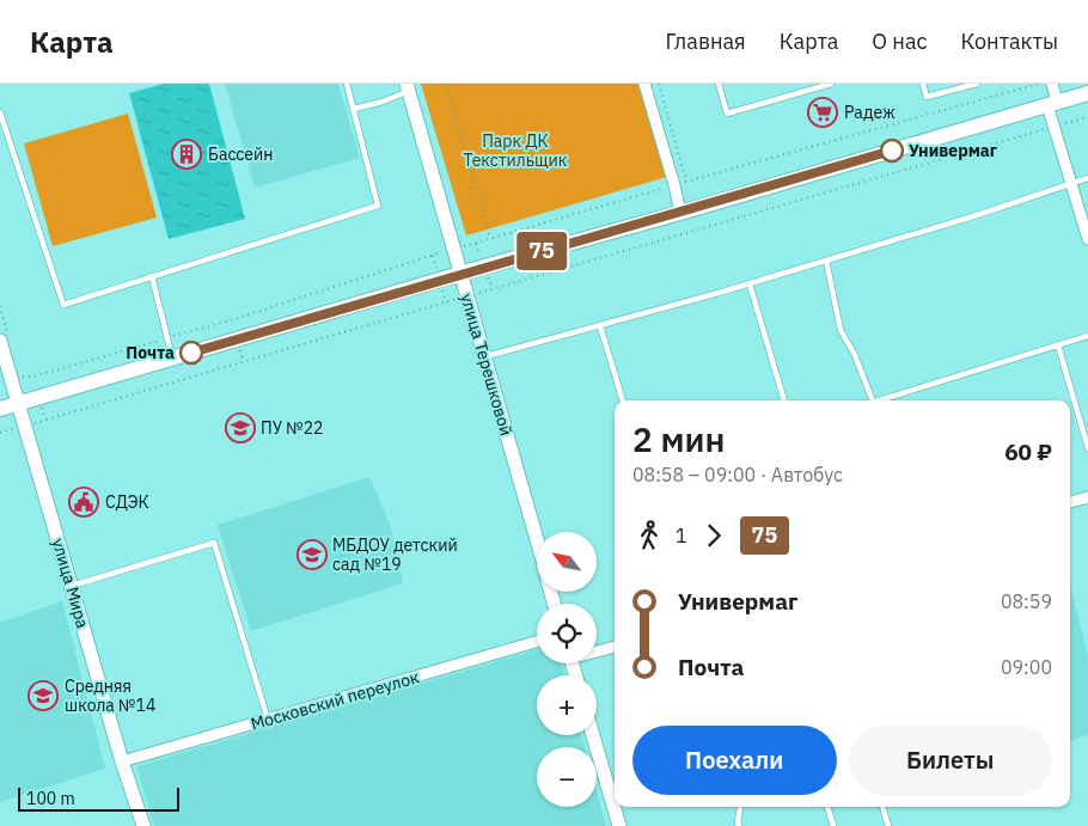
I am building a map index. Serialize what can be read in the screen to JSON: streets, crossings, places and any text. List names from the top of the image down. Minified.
{"streets":{"street":["улица Терешковой","улица Мира","Московский переулок"]},"crossings":[["улица Мира","Московский переулок"]],"parks":["Парк ДК Текстильщик"],"places":{"supermarket":["Радеж"],"other":["Универмаг","Почта"],"building":["Бассейн"],"school or university":["ПУ №22","МБДОУ детский сад №19","Средняя школа №14"],"public building":["СДЭК"]},"lines":["bus line 75"],"scale_bar":"100 m","north":"top left","page":{"header":"Карта","nav":["Главная","Карта","О нас","Контакты"],"on_map":"75","heading":["2 мин","08:58 – 09:00 · Автобус","60 ₽"],"legs":["1","75"],"map_buttons":["+","−"],"list":[{"name":"Универмаг","value":"08:59"},{"name":"Почта","value":"09:00"}],"buttons":["Поехали","Билеты"],"scale":"100 m"}}
